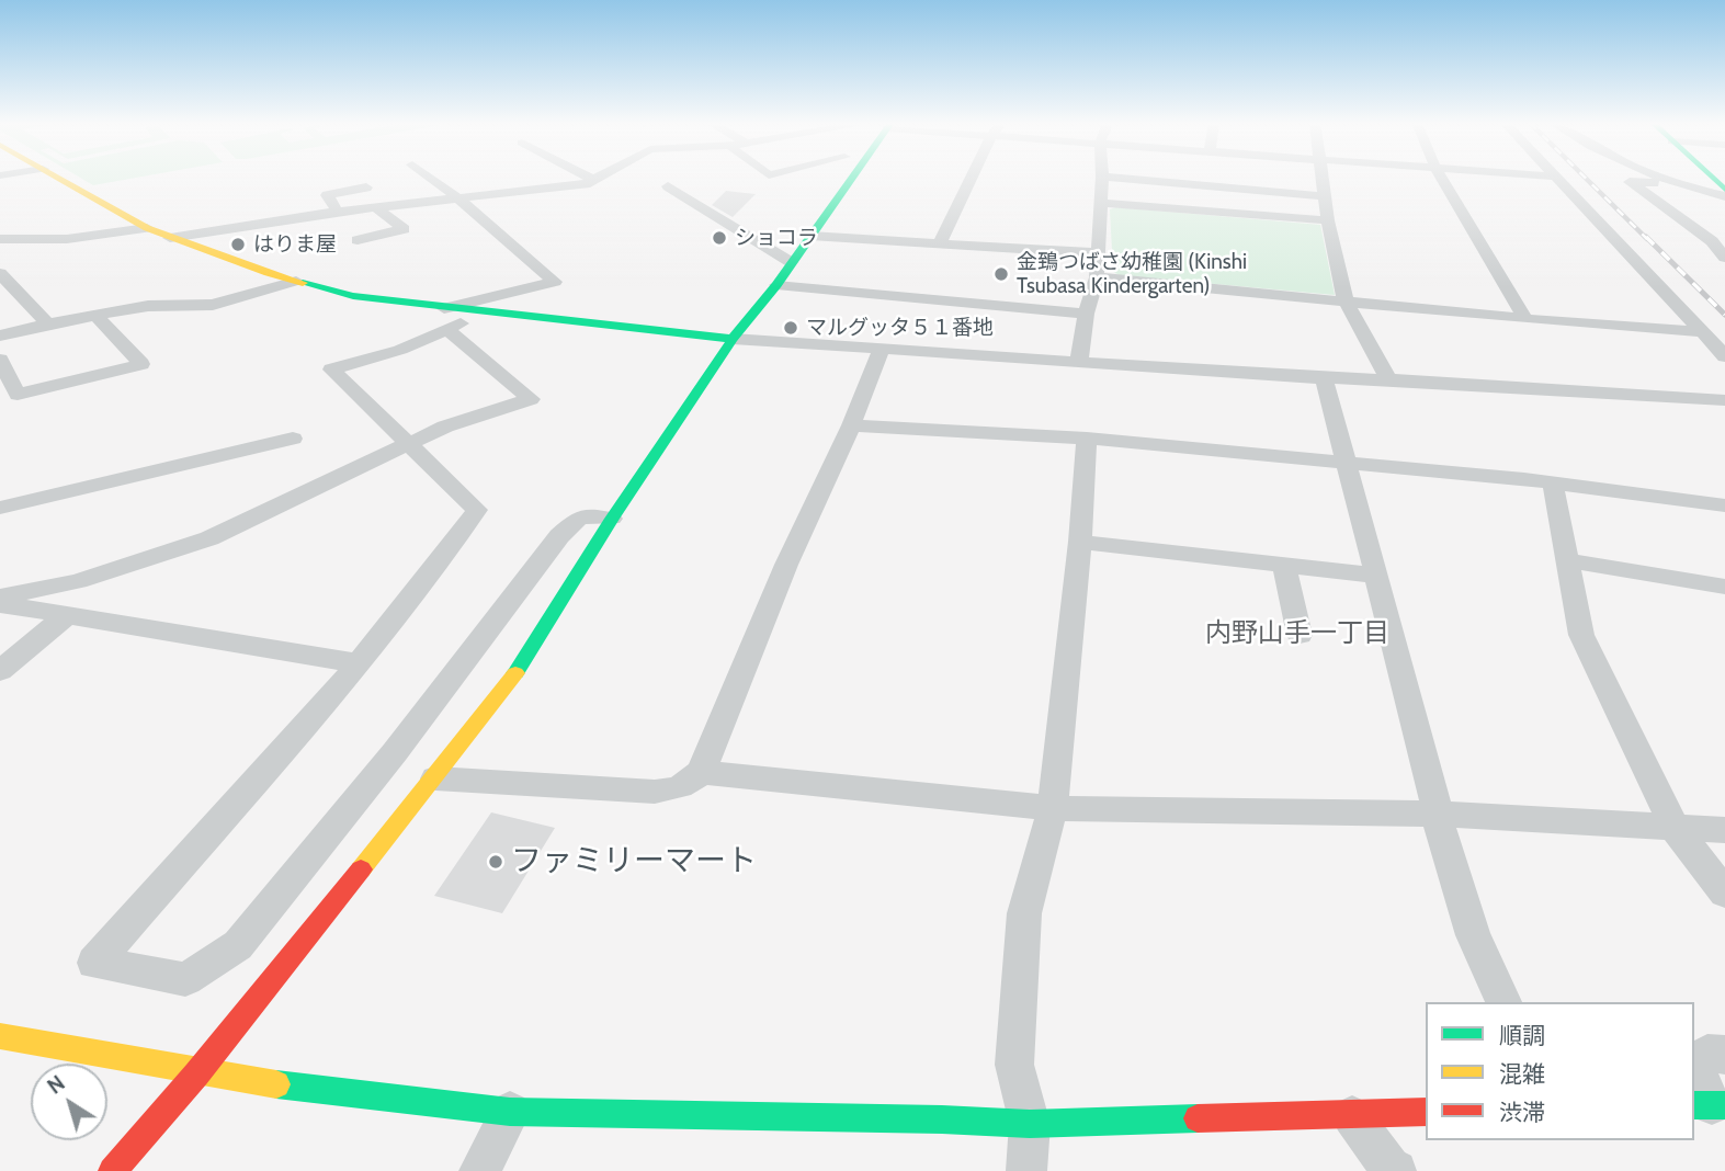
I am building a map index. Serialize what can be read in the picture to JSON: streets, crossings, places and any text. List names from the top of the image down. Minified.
{"districts":["内野山手一丁目"],"places":["ショコラ","はりま屋","金鵄つばさ幼稚園 (Kinshi Tsubasa Kindergarten)","マルグッタ５１番地","ファミリーマート"],"legend":["順調","混雑","渋滞"],"north":"top left"}
